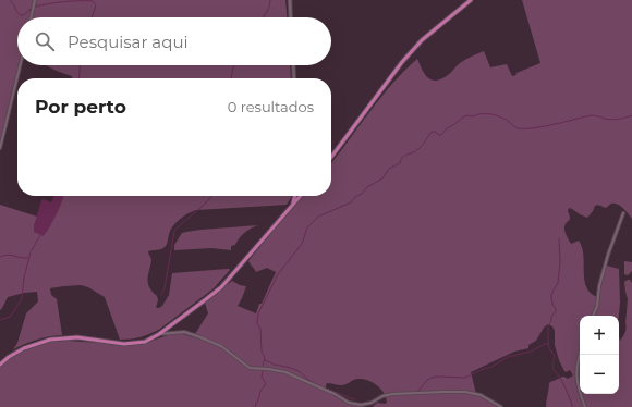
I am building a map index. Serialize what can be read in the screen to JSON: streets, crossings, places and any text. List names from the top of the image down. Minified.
{"page":{"search":"Pesquisar aqui","heading":["Por perto","0 resultados"],"map_buttons":["+","−"]}}
